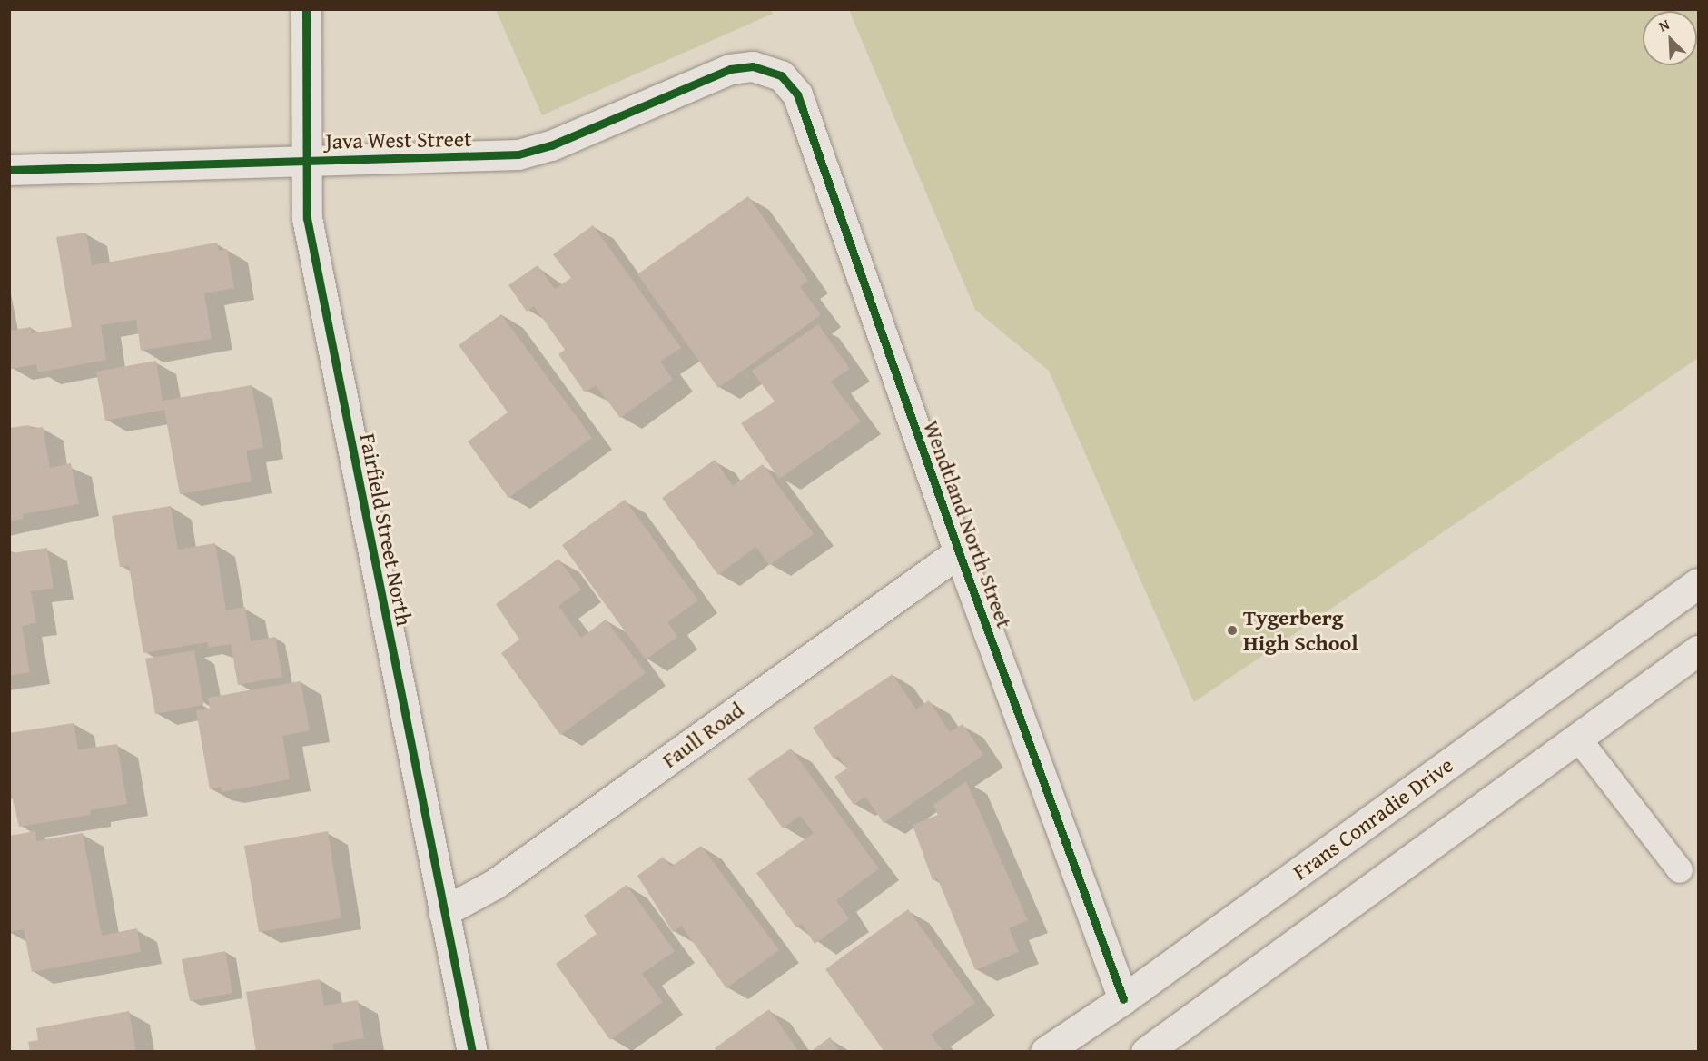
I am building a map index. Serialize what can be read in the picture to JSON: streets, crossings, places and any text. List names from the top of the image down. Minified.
{"streets":{"street":["Java West Street","Wendtland North Street","Fairfield Street North","Faull Road","Frans Conradie Drive"]},"crossings":[["Java West Street","Wendtland North Street"],["Java West Street","Fairfield Street North"],["Wendtland North Street","Faull Road"],["Wendtland North Street","Frans Conradie Drive"],["Fairfield Street North","Faull Road"]],"places":["Tygerberg High School"],"north":"top left"}
